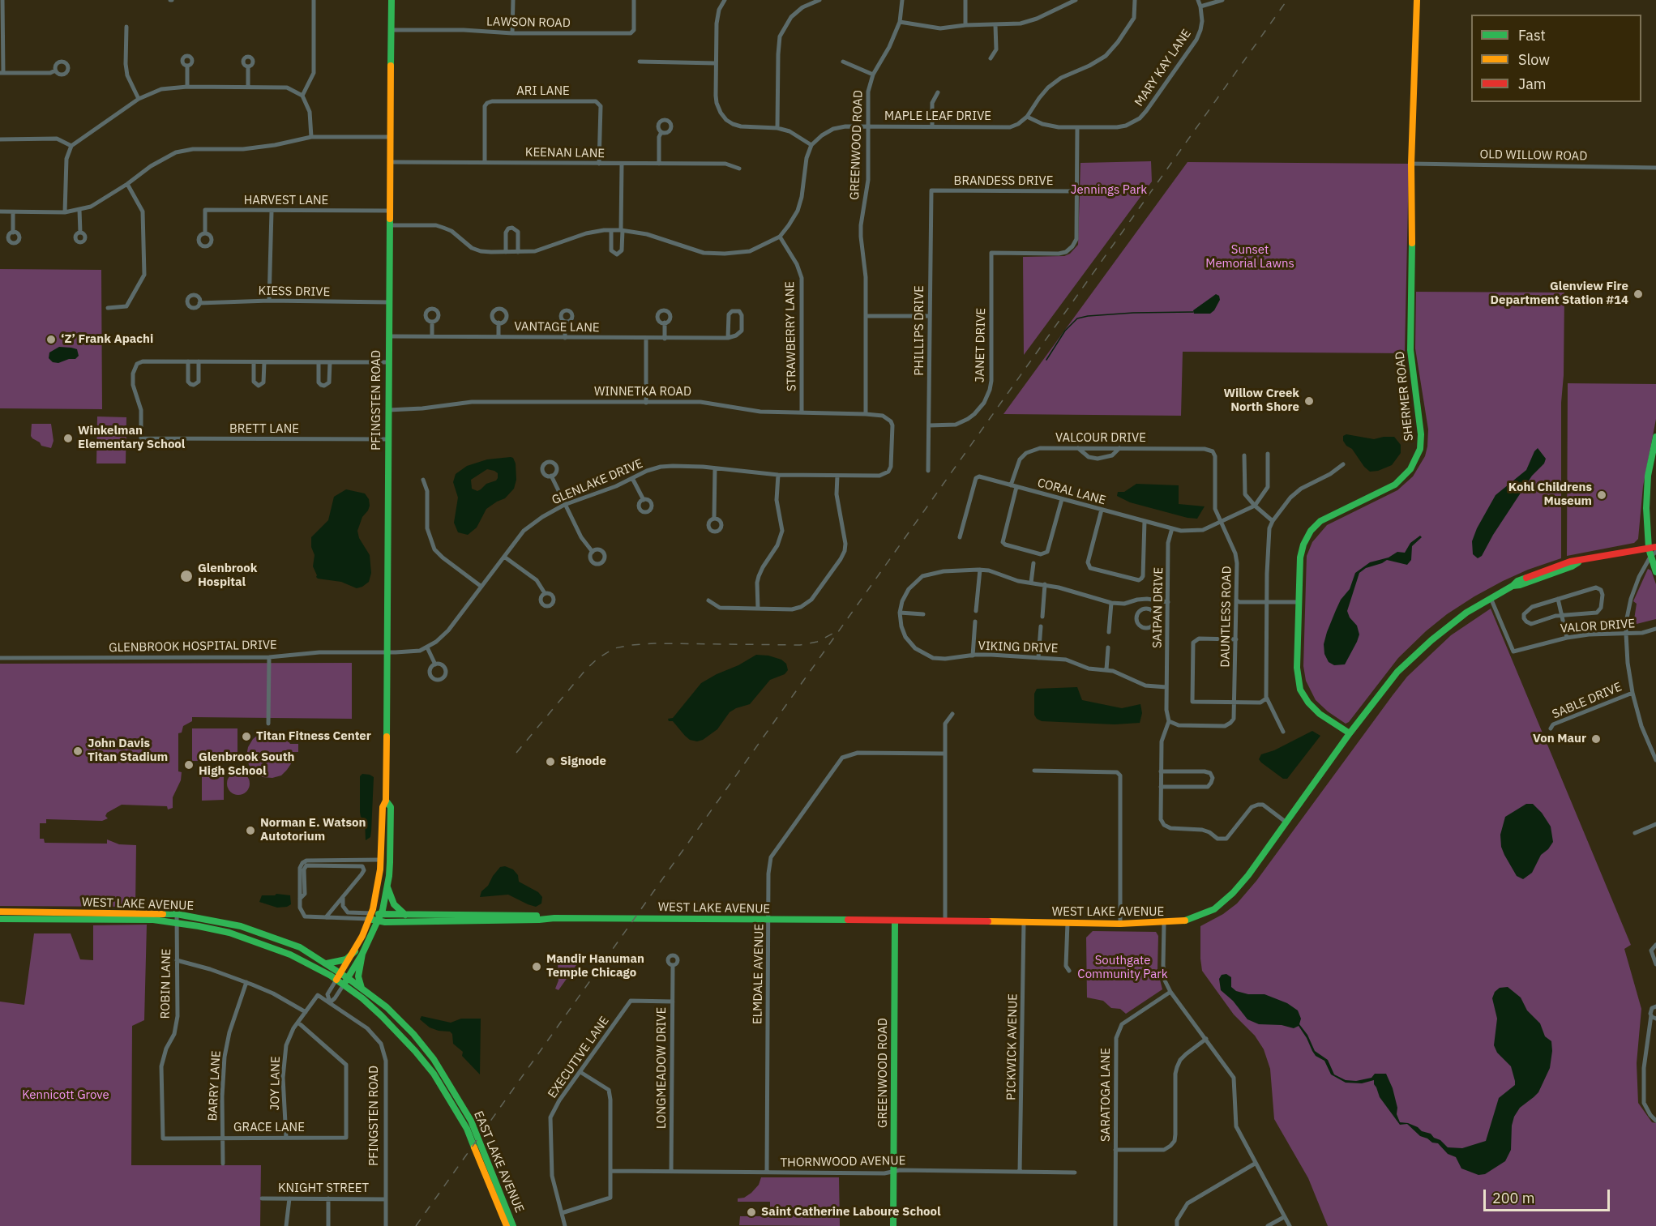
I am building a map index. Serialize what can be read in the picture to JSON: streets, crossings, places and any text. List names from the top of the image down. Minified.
{"streets":{"main road":["GREENWOOD ROAD","SHERMER ROAD","PFINGSTEN ROAD","WEST LAKE AVENUE","EAST LAKE AVENUE"],"street":["LAWSON ROAD","MARY KAY LANE","ARI LANE","MAPLE LEAF DRIVE","KEENAN LANE","OLD WILLOW ROAD","BRANDESS DRIVE","HARVEST LANE","KIESS DRIVE","VANTAGE LANE","PHILLIPS DRIVE","STRAWBERRY LANE","JANET DRIVE","WINNETKA ROAD","BRETT LANE","VALCOUR DRIVE","GLENLAKE DRIVE","CORAL LANE","SAIPAN DRIVE","DAUNTLESS ROAD","VALOR DRIVE","GLENBROOK HOSPITAL DRIVE","VIKING DRIVE","SABLE DRIVE","ELMDALE AVENUE","ROBIN LANE","PICKWICK AVENUE","EXECUTIVE LANE","LONGMEADOW DRIVE","JOY LANE","BARRY LANE","SARATOGA LANE","GRACE LANE","THORNWOOD AVENUE","KNIGHT STREET"]},"crossings":[["LAWSON ROAD","PFINGSTEN ROAD"],["MARY KAY LANE","MAPLE LEAF DRIVE"],["ARI LANE","KEENAN LANE"],["MAPLE LEAF DRIVE","GREENWOOD ROAD"],["GREENWOOD ROAD","WINNETKA ROAD"],["GREENWOOD ROAD","WEST LAKE AVENUE"],["GREENWOOD ROAD","THORNWOOD AVENUE"],["KEENAN LANE","PFINGSTEN ROAD"],["OLD WILLOW ROAD","SHERMER ROAD"],["BRANDESS DRIVE","PHILLIPS DRIVE"],["BRANDESS DRIVE","JANET DRIVE"],["HARVEST LANE","PFINGSTEN ROAD"],["KIESS DRIVE","PFINGSTEN ROAD"],["VANTAGE LANE","PFINGSTEN ROAD"],["PHILLIPS DRIVE","JANET DRIVE"],["STRAWBERRY LANE","WINNETKA ROAD"],["WINNETKA ROAD","PFINGSTEN ROAD"],["WINNETKA ROAD","GLENLAKE DRIVE"],["SHERMER ROAD","WEST LAKE AVENUE"],["PFINGSTEN ROAD","BRETT LANE"],["PFINGSTEN ROAD","GLENLAKE DRIVE"],["PFINGSTEN ROAD","GLENBROOK HOSPITAL DRIVE"],["PFINGSTEN ROAD","WEST LAKE AVENUE"],["PFINGSTEN ROAD","JOY LANE"],["PFINGSTEN ROAD","EAST LAKE AVENUE"],["PFINGSTEN ROAD","KNIGHT STREET"],["VALCOUR DRIVE","CORAL LANE"],["VALCOUR DRIVE","DAUNTLESS ROAD"],["GLENLAKE DRIVE","GLENBROOK HOSPITAL DRIVE"],["CORAL LANE","SAIPAN DRIVE"],["CORAL LANE","DAUNTLESS ROAD"],["SAIPAN DRIVE","DAUNTLESS ROAD"],["SAIPAN DRIVE","VIKING DRIVE"],["VALOR DRIVE","WEST LAKE AVENUE"],["WEST LAKE AVENUE","ELMDALE AVENUE"],["WEST LAKE AVENUE","ROBIN LANE"],["WEST LAKE AVENUE","PICKWICK AVENUE"],["WEST LAKE AVENUE","EAST LAKE AVENUE"],["ELMDALE AVENUE","THORNWOOD AVENUE"],["ROBIN LANE","GRACE LANE"],["PICKWICK AVENUE","THORNWOOD AVENUE"],["EXECUTIVE LANE","LONGMEADOW DRIVE"],["LONGMEADOW DRIVE","THORNWOOD AVENUE"],["JOY LANE","GRACE LANE"],["BARRY LANE","GRACE LANE"]],"parks":["Jennings Park","Sunset Memorial Lawns","Southgate Community Park","Kennicott Grove"],"places":["Glenview Fire Department Station #14","‘Z’ Frank Apachi","Willow Creek North Shore","Winkelman Elementary School","Kohl Childrens Museum","Glenbrook Hospital","Titan Fitness Center","Von Maur","John Davis Titan Stadium","Signode","Glenbrook South High School","Norman E. Watson Autotorium","Mandir Hanuman Temple Chicago","Saint Catherine Laboure School"],"legend":["Fast","Slow","Jam"],"scale_bar":"200 m"}
